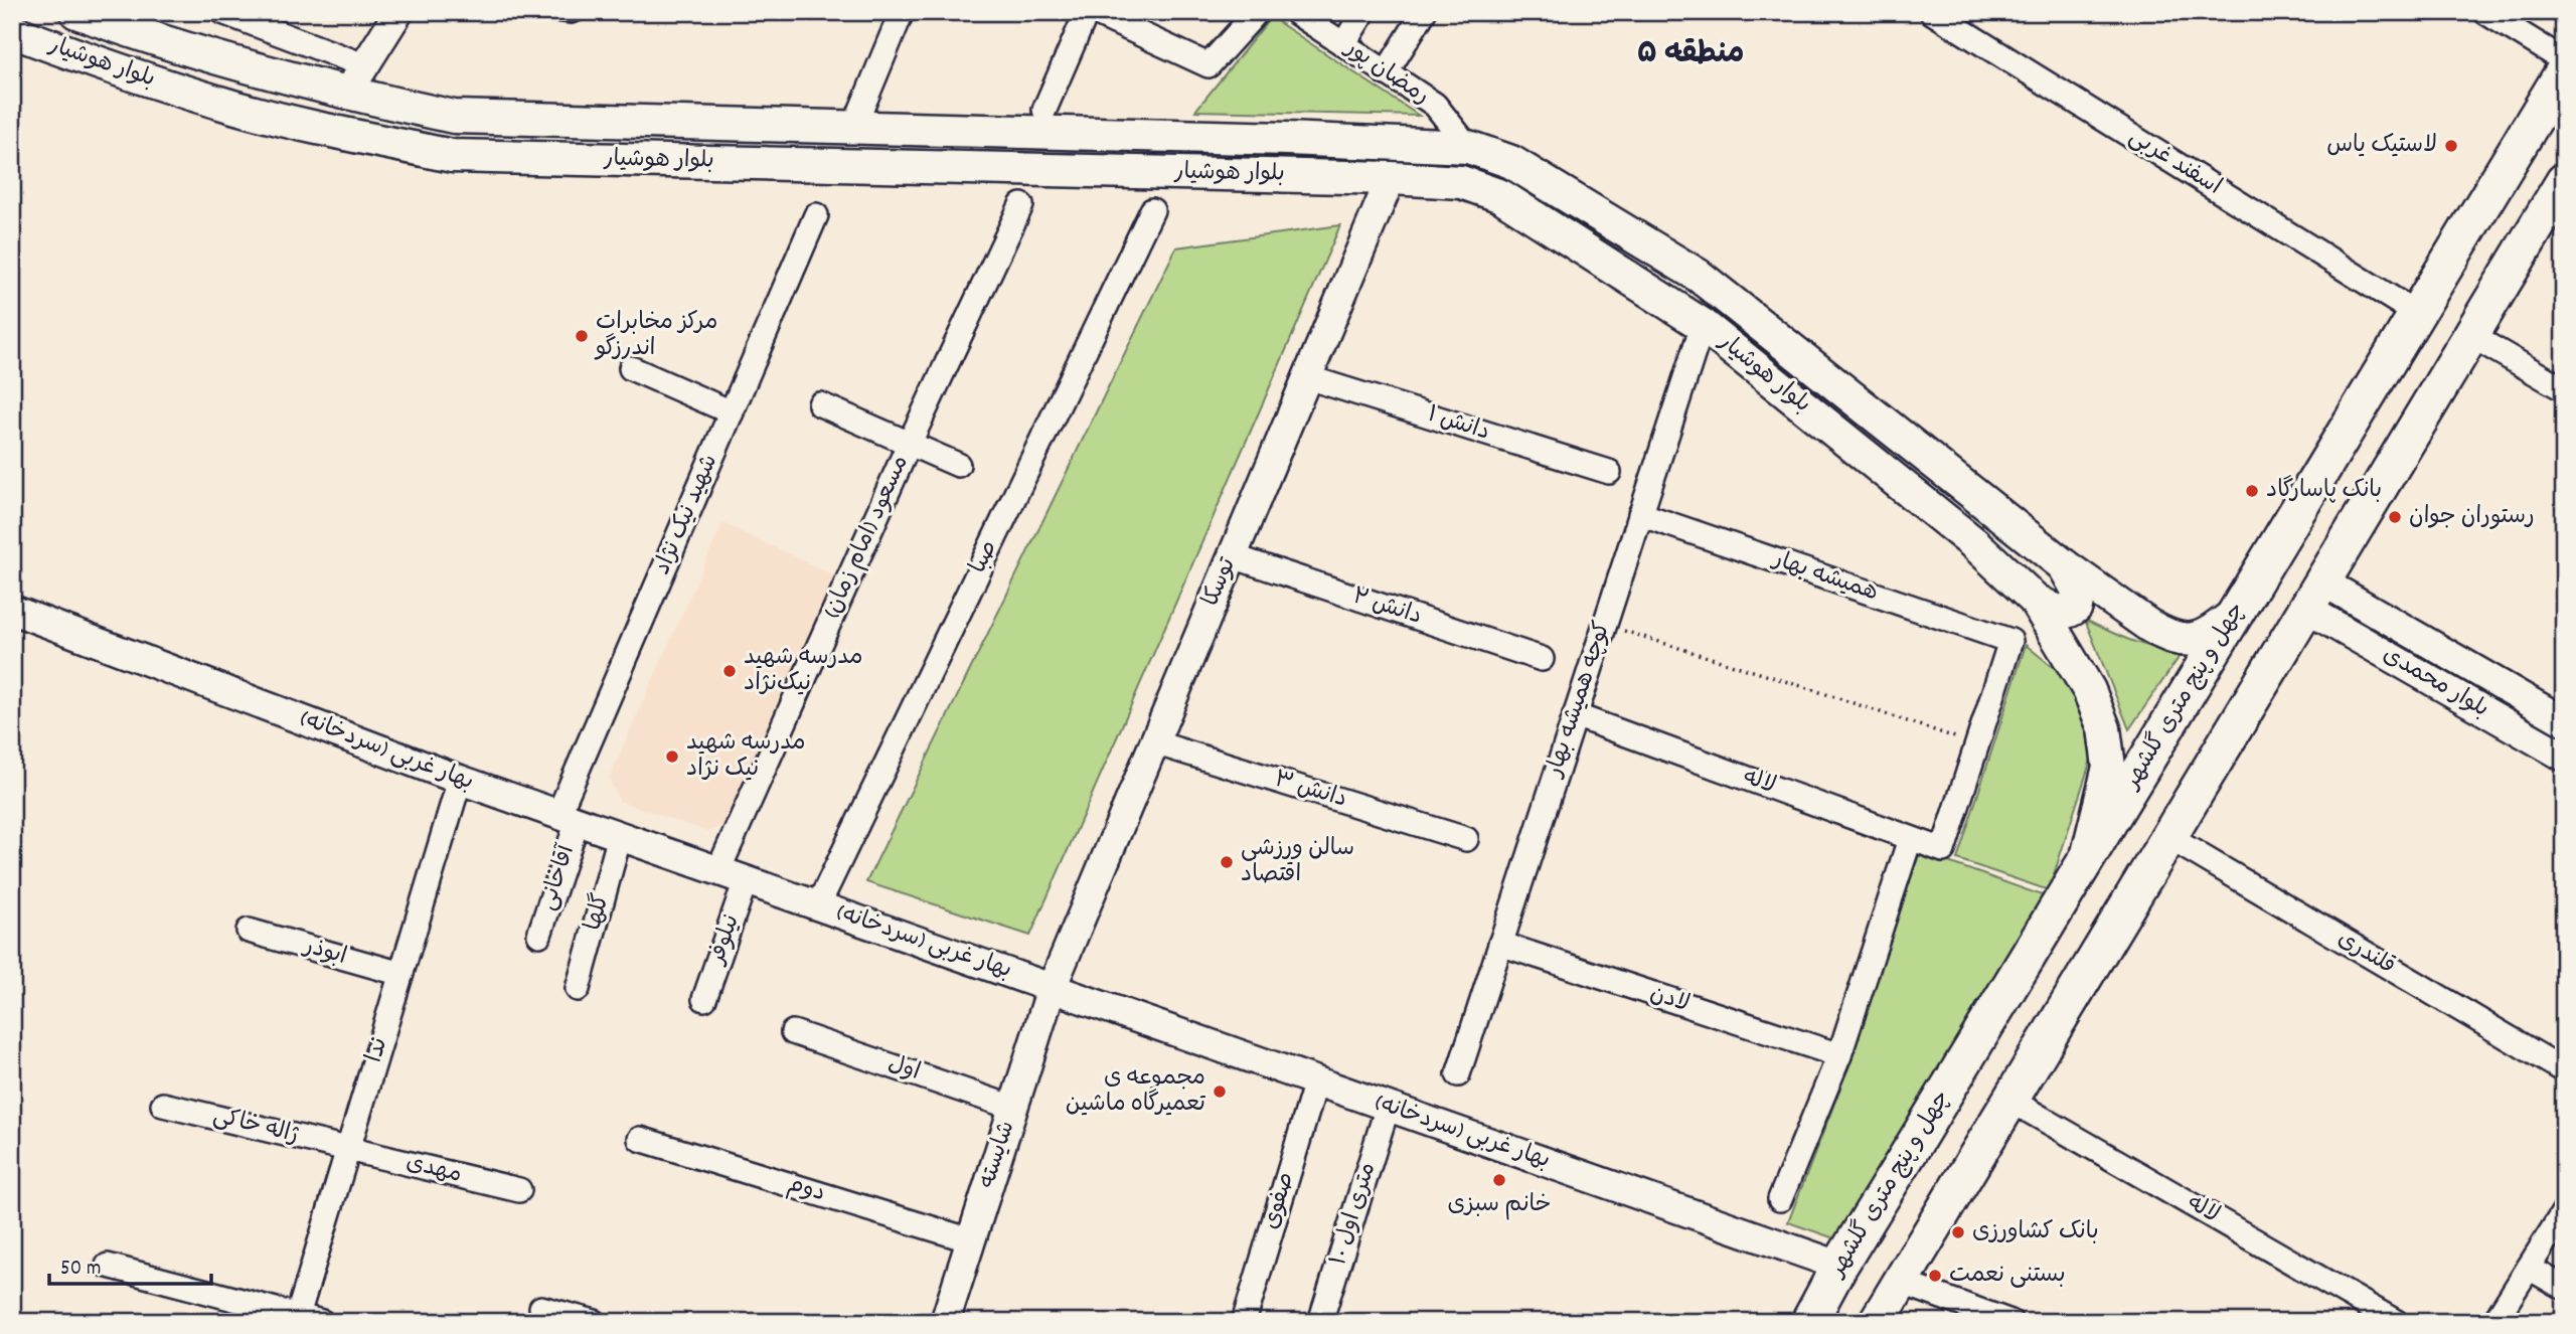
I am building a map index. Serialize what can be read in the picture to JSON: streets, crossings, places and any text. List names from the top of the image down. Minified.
{"streets":{"main road":["بلوار هوشیار","چهل و پنج متری گلشهر"],"street":["رمضان پور","اسفند غربی","دانش ۱","شهید نیک نژاد","مسعود (امام زمان)","صبا","همیشه بهار","توسکا","دانش ۲","بلوار محمدی","کوچه همیشه بهار","بهار غربی (سردخانه)","لاله","دانش ۳","آقاخانی","گلها","نیلوفر","ابوذر","قلندری","لادن","ندا","اول","ژاله خاکی","شایسته","مهدی","دوم","صفوی","۱۰ متری اول"]},"crossings":[["بلوار هوشیار","رمضان پور"],["بلوار هوشیار","توسکا"],["بلوار هوشیار","چهل و پنج متری گلشهر"],["بلوار هوشیار","کوچه همیشه بهار"],["اسفند غربی","چهل و پنج متری گلشهر"],["دانش ۱","توسکا"],["شهید نیک نژاد","بهار غربی (سردخانه)"],["شهید نیک نژاد","آقاخانی"],["مسعود (امام زمان)","بهار غربی (سردخانه)"],["صبا","بهار غربی (سردخانه)"],["همیشه بهار","کوچه همیشه بهار"],["همیشه بهار","لاله"],["توسکا","دانش ۲"],["توسکا","بهار غربی (سردخانه)"],["توسکا","دانش ۳"],["توسکا","شایسته"],["چهل و پنج متری گلشهر","بهار غربی (سردخانه)"],["کوچه همیشه بهار","لاله"],["کوچه همیشه بهار","لادن"],["بهار غربی (سردخانه)","آقاخانی"],["بهار غربی (سردخانه)","گلها"],["بهار غربی (سردخانه)","نیلوفر"],["بهار غربی (سردخانه)","ندا"],["بهار غربی (سردخانه)","شایسته"],["بهار غربی (سردخانه)","صفوی"],["بهار غربی (سردخانه)","۱۰ متری اول"],["ابوذر","ندا"],["ندا","ژاله خاکی"],["ندا","مهدی"],["اول","شایسته"],["ژاله خاکی","مهدی"],["شایسته","دوم"]],"districts":["منطقه ۵"],"places":["لاستیک یاس","مرکز مخابرات اندرزگو","بانک پاسارگاد","رستوران جوان","مدرسه شهید نیک‌نژاد","مدرسه شهید نیک نژاد","سالن ورزشی اقتصاد","مجموعه ی تعمیرگاه ماشین","خانم سبزی","بانک کشاورزی","بستنی نعمت"],"scale_bar":"50 m"}
